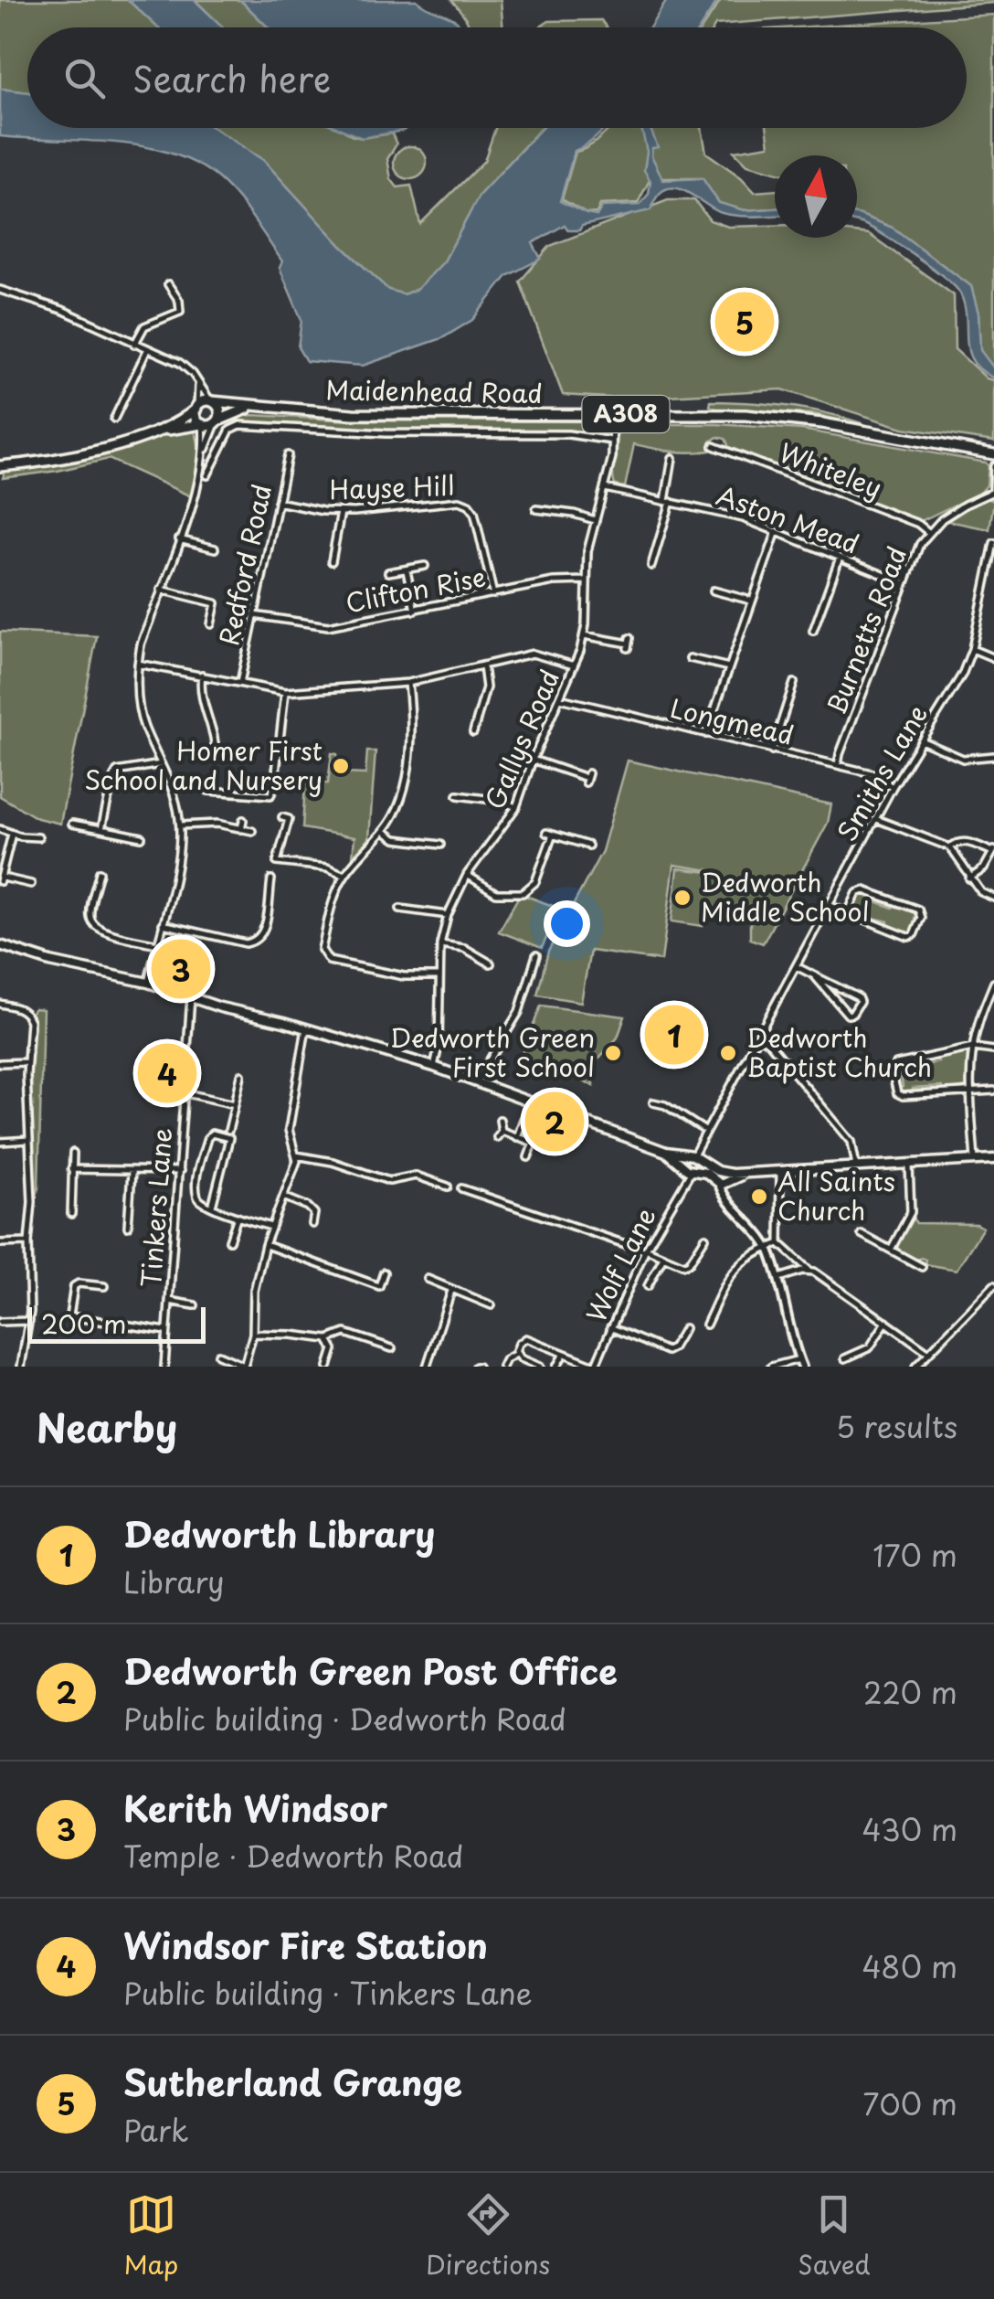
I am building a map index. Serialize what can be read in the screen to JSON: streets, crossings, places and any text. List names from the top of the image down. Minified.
{"streets":{"main road":["Maidenhead Road","A308"],"street":["Whiteley","Hayse Hill","Aston Mead","Redford Road","Clifton Rise","Burnetts Road","Longmead","Gallys Road","Smiths Lane","Tinkers Lane","Wolf Lane"]},"crossings":[["Maidenhead Road","Gallys Road"],["Whiteley","Burnetts Road"],["Hayse Hill","Redford Road"],["Hayse Hill","Clifton Rise"],["Aston Mead","Burnetts Road"],["Aston Mead","Gallys Road"],["Redford Road","Clifton Rise"],["Clifton Rise","Gallys Road"],["Burnetts Road","Longmead"],["Longmead","Gallys Road"],["Longmead","Smiths Lane"]],"places":["Homer First School and Nursery","Dedworth Middle School","Dedworth Green First School","Dedworth Baptist Church","All Saints Church"],"scale_bar":"200 m","north":"top","page":{"search":"Search here","pins":["5","3","1","4","2"],"scale":"200 m","heading":["Nearby","5 results"],"list":[{"mark":"1","name":"Dedworth Library","note":"Library","value":"170 m"},{"mark":"2","name":"Dedworth Green Post Office","note":"Public building · Dedworth Road","value":"220 m"},{"mark":"3","name":"Kerith Windsor","note":"Temple · Dedworth Road","value":"430 m"},{"mark":"4","name":"Windsor Fire Station","note":"Public building · Tinkers Lane","value":"480 m"},{"mark":"5","name":"Sutherland Grange","note":"Park","value":"700 m"}],"nav":["Map","Directions","Saved"]}}
